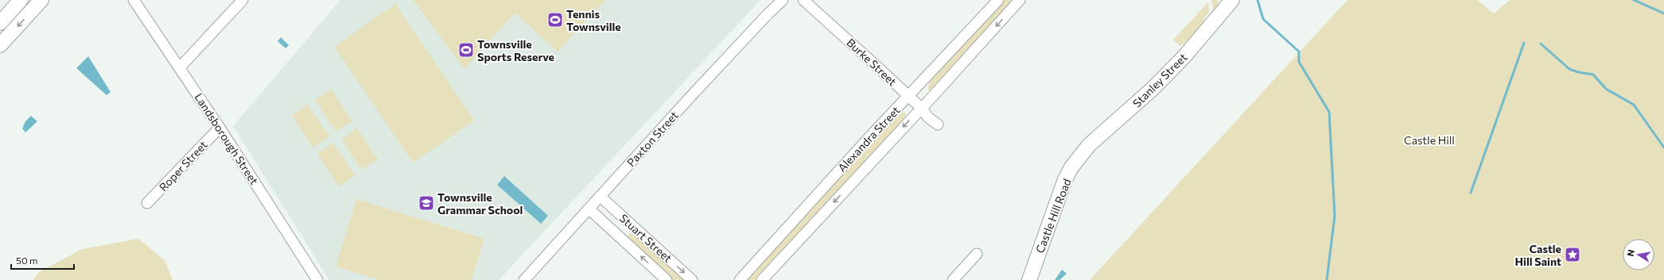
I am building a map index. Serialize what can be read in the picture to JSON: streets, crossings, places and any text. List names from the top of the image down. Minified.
{"streets":{"main road":["Stanley Street","Castle Hill Road"],"street":["Burke Street","Landsborough Street","Paxton Street","Alexandra Street","Roper Street","Stuart Street"]},"crossings":[["Burke Street","Alexandra Street"],["Stanley Street","Castle Hill Road"],["Landsborough Street","Roper Street"],["Paxton Street","Stuart Street"]],"parks":["Castle Hill"],"places":{"sports":["Tennis Townsville","Townsville Sports Reserve"],"school or university":["Townsville Grammar School"],"place":["Castle Hill Saint"]},"scale_bar":"50 m","north":"left"}
